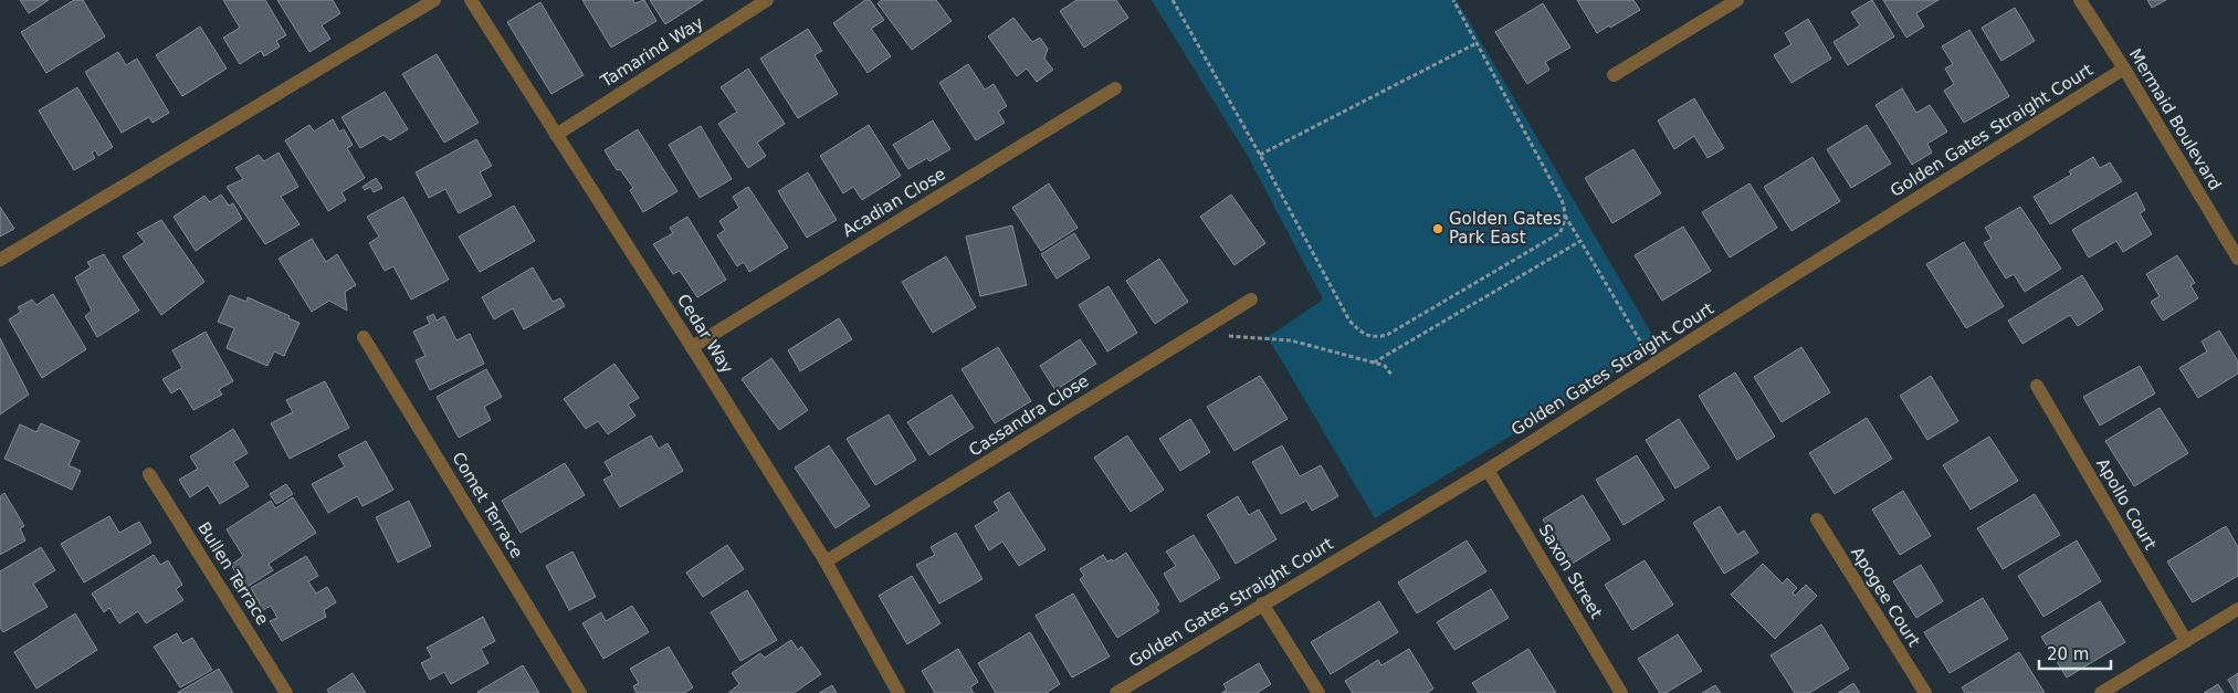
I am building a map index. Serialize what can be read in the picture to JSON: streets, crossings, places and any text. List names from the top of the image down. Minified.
{"streets":{"street":["Tamarind Way","Mermaid Boulevard","Golden Gates Straight Court","Acadian Close","Cedar Way","Cassandra Close","Apollo Court","Comet Terrace","Saxon Street","Bullen Terrace","Apogee Court"]},"crossings":[["Tamarind Way","Cedar Way"],["Mermaid Boulevard","Golden Gates Straight Court"],["Golden Gates Straight Court","Saxon Street"],["Acadian Close","Cedar Way"],["Cedar Way","Cassandra Close"]],"places":["Golden Gates Park East"],"scale_bar":"20 m"}
